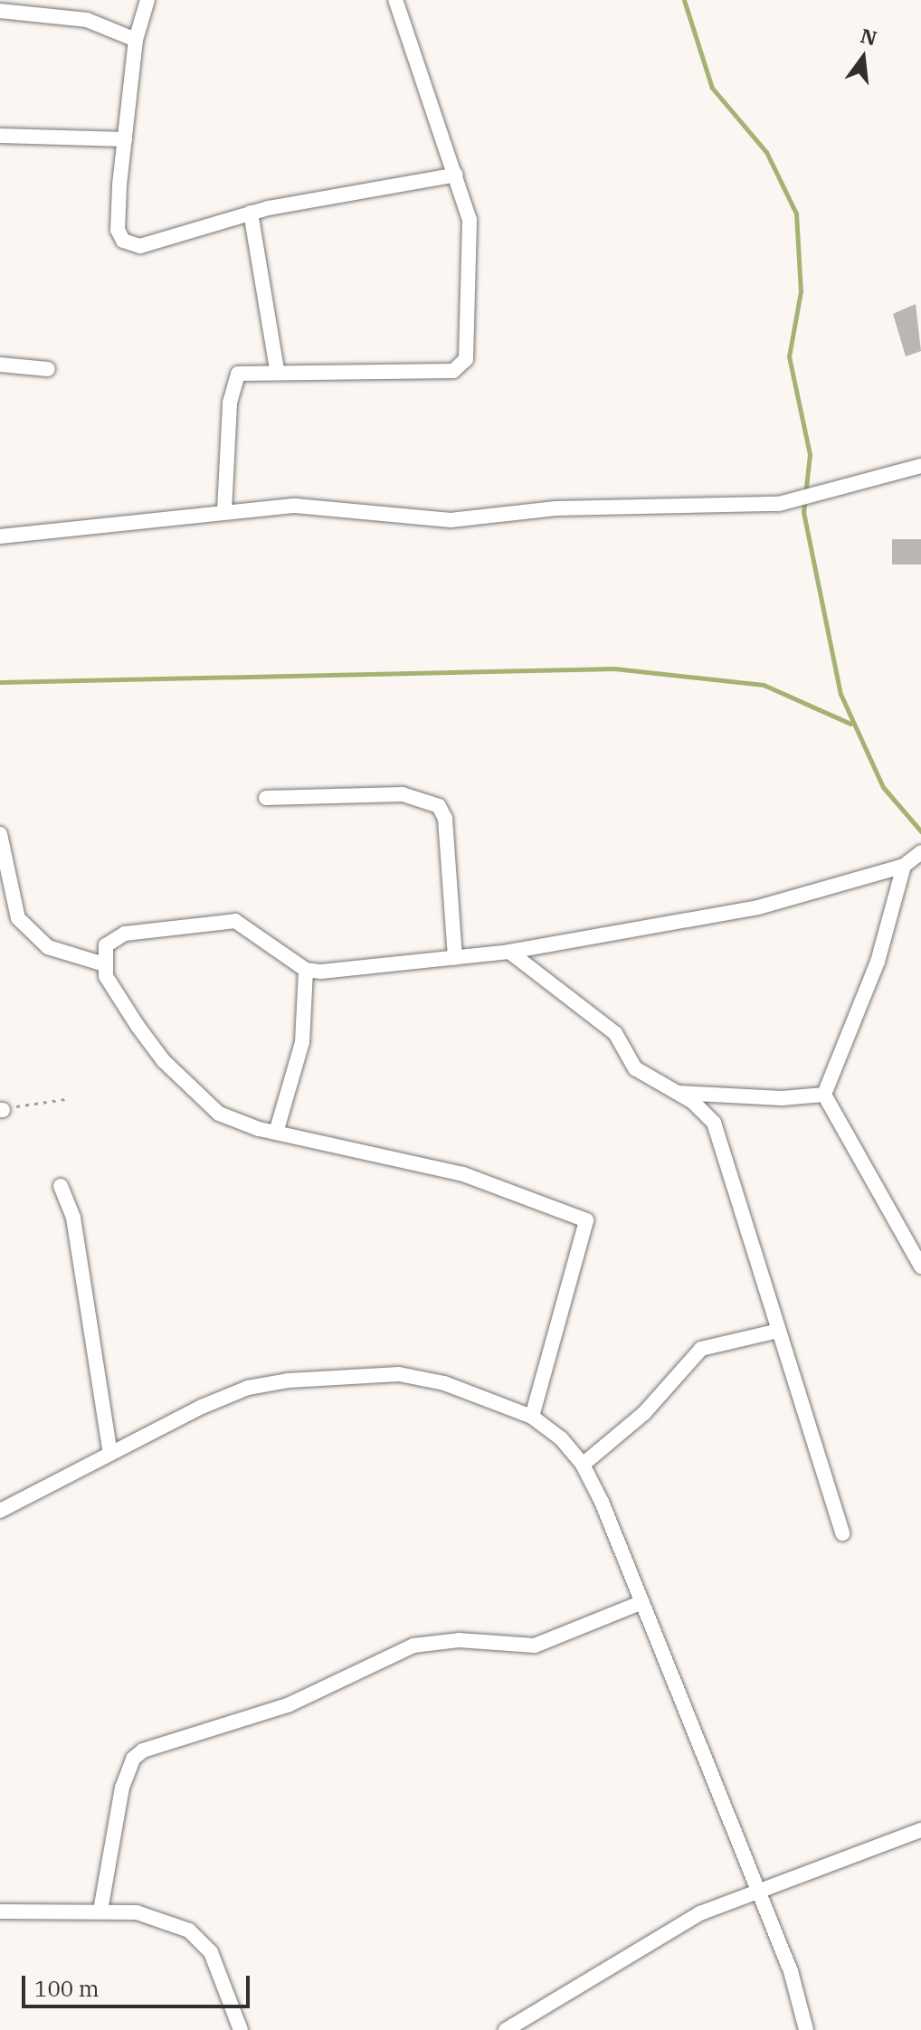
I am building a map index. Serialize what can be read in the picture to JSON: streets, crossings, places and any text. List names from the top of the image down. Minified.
{"scale_bar":"100 m","north":"top"}
